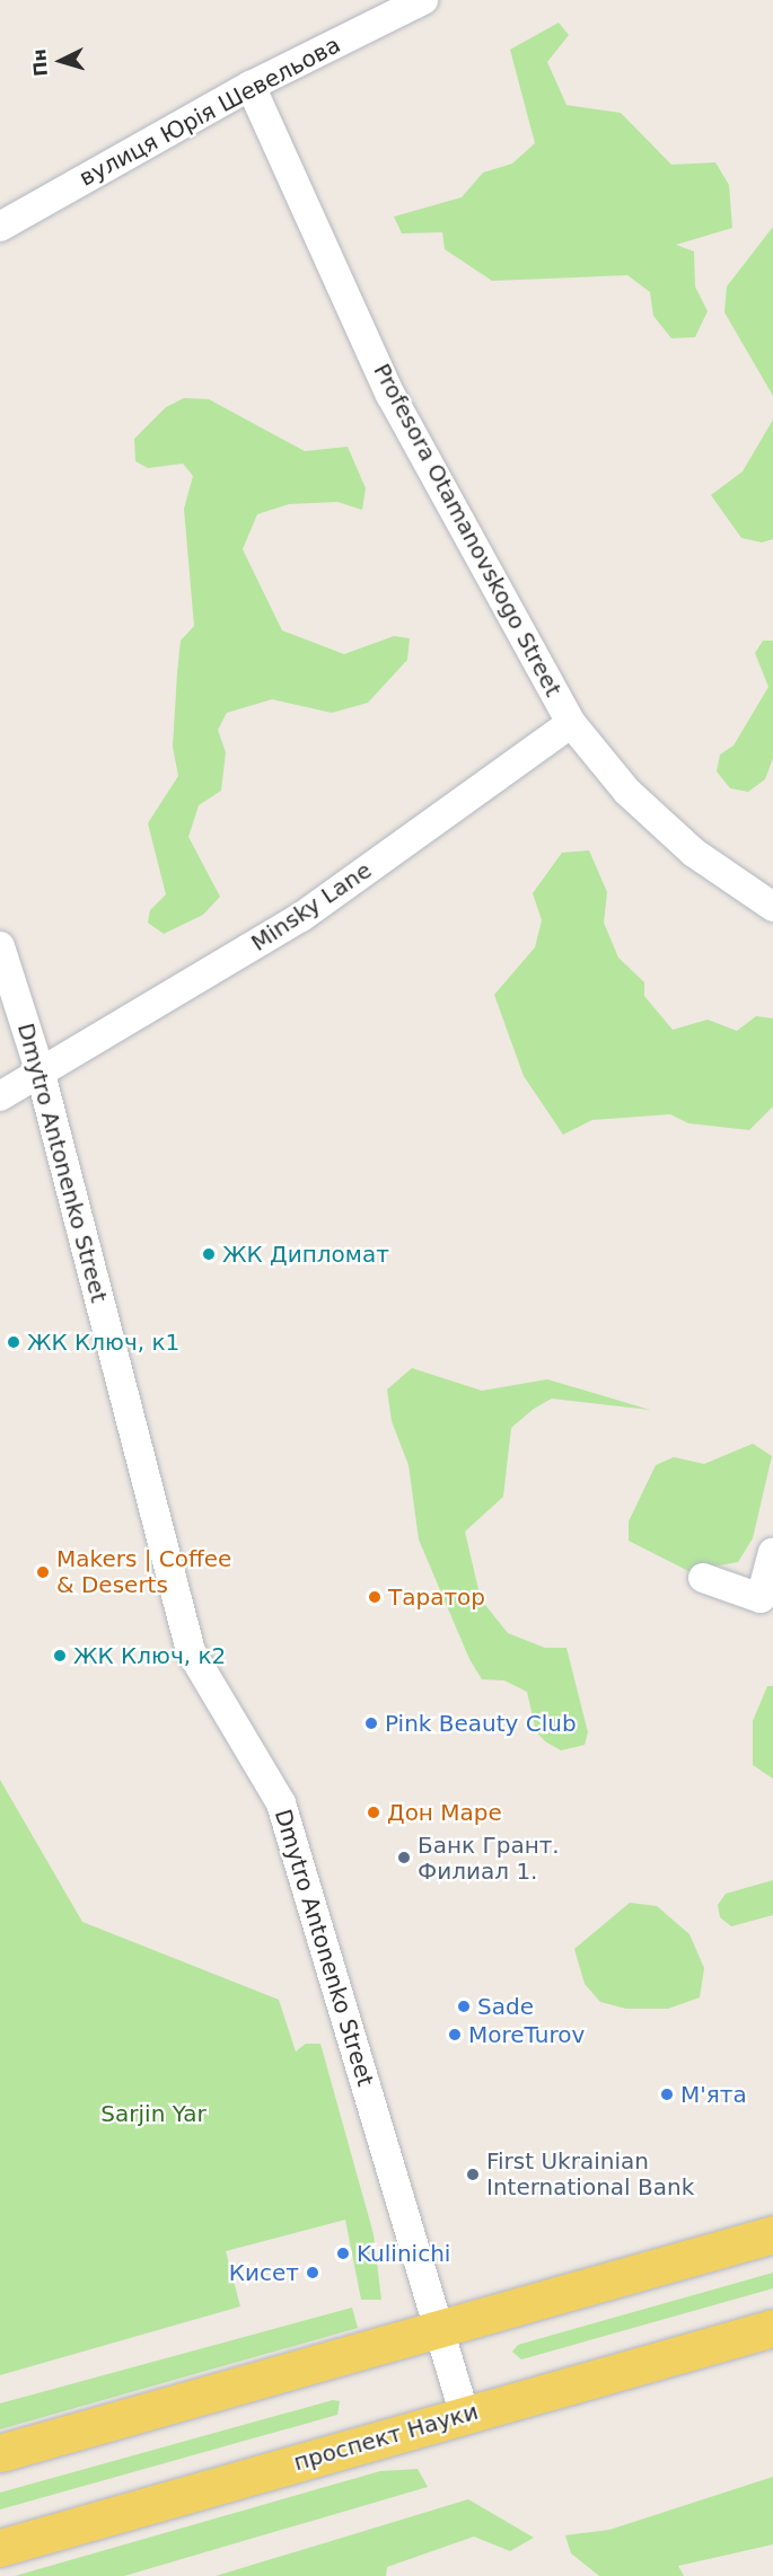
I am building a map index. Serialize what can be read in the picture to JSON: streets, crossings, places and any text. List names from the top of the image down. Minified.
{"streets":{"main road":["проспект Науки"],"street":["вулиця Юрія Шевельова","Profesora Otamanovskogo Street","Minsky Lane","Dmytro Antonenko Street"]},"crossings":[["вулиця Юрія Шевельова","Profesora Otamanovskogo Street"],["Profesora Otamanovskogo Street","Minsky Lane"],["Minsky Lane","Dmytro Antonenko Street"],["Dmytro Antonenko Street","проспект Науки"]],"parks":["Sarjin Yar"],"places":["ЖК Дипломат","ЖК Ключ, к1","Makers | Coffee & Deserts","Таратор","ЖК Ключ, к2","Pink Beauty Club","Дон Маре","Банк Грант. Филиал 1.","Sade","MoreTurov","М'ята","First Ukrainian International Bank","Kulinichi","Кисет"],"north":"left"}
